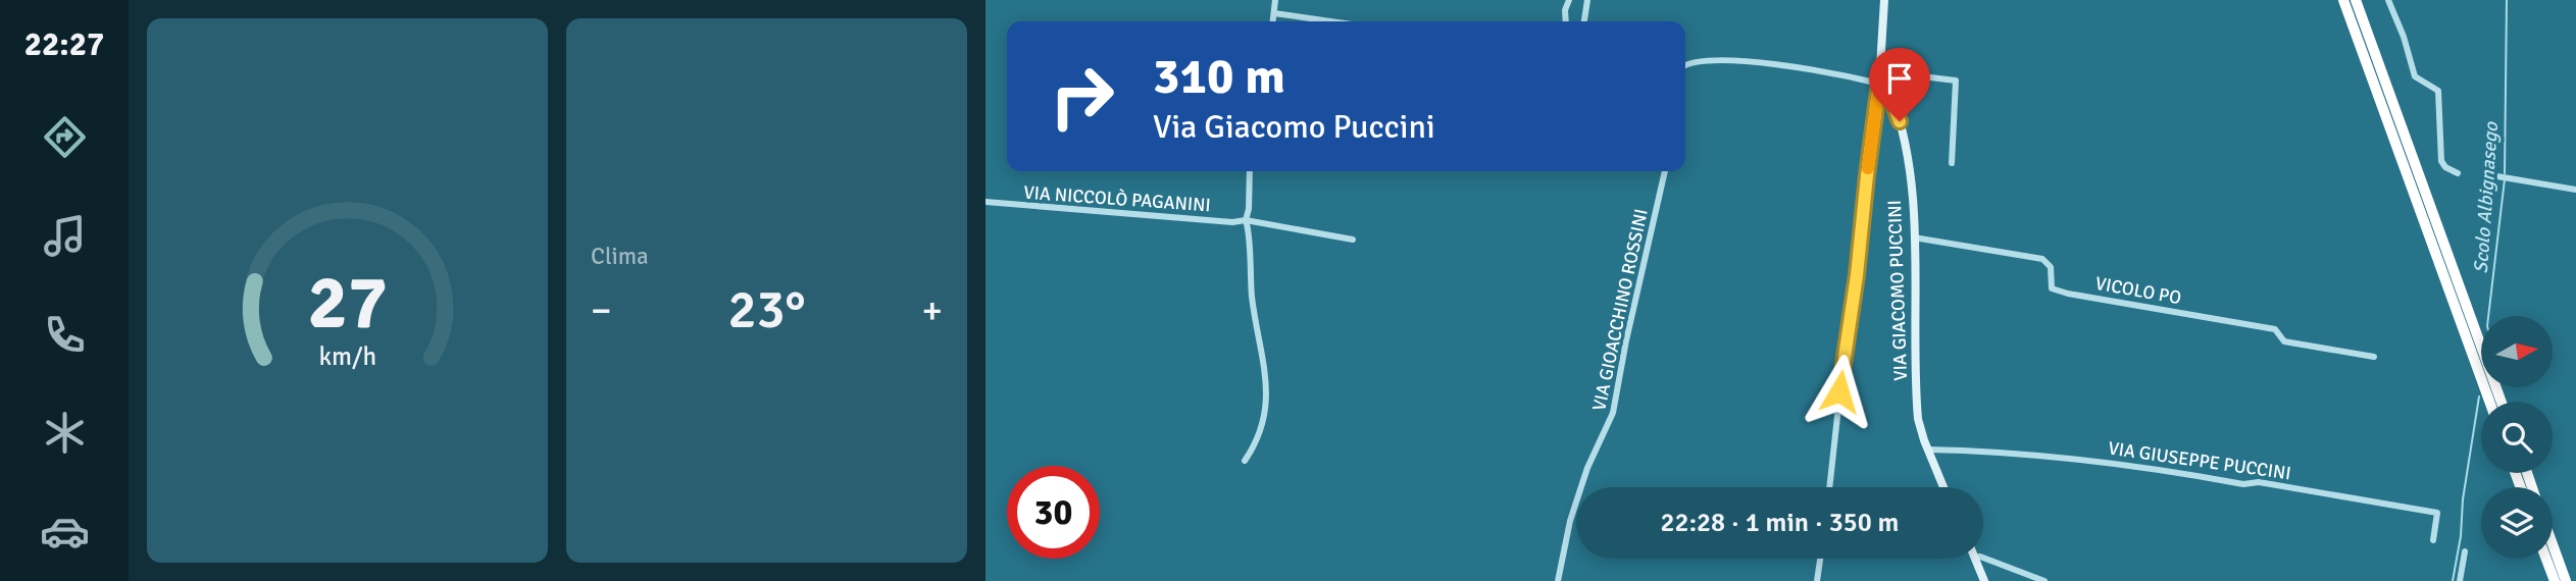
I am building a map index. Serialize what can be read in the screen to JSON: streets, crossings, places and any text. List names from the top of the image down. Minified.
{"streets":{"street":["VIA NICCOLÒ PAGANINI","VIA GIACOMO PUCCINI","VICOLO PO","VIA GIOACCHINO ROSSINI","VIA GIUSEPPE PUCCINI"]},"crossings":[["VIA GIACOMO PUCCINI","VICOLO PO"],["VIA GIACOMO PUCCINI","VIA GIUSEPPE PUCCINI"]],"water":["Scolo Albignasego"],"north":"right","page":{"tabs":"22:27","tile":"Clima","turn":["310 m","Via Giacomo Puccini"],"heat":["−","23°","+"],"limit":"30","trip":"22:28 · 1 min · 350 m","gauge":["27","km/h"]}}
